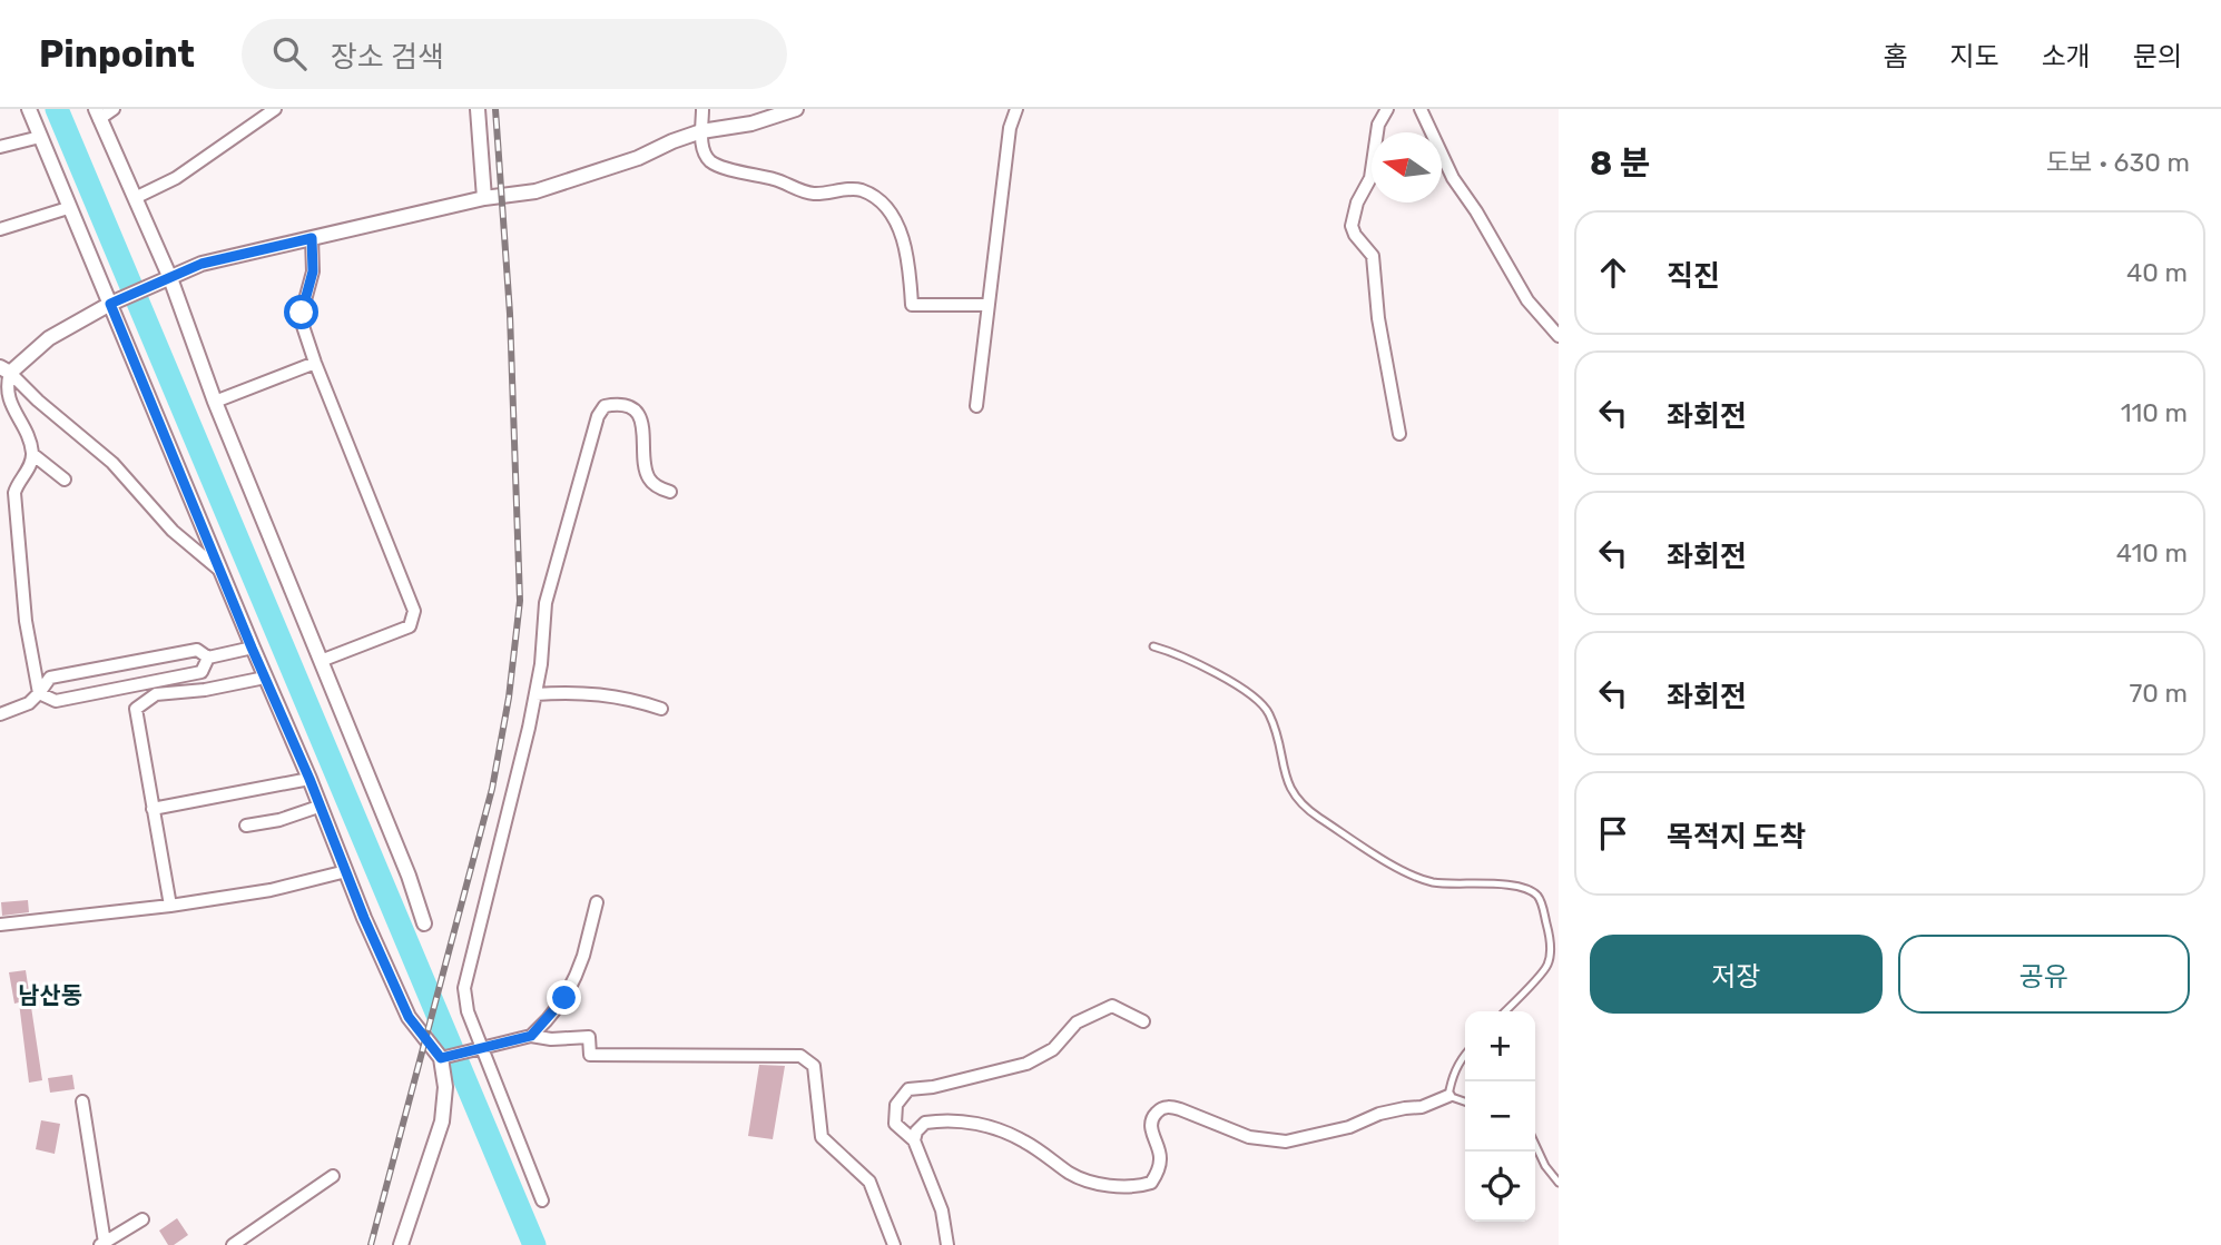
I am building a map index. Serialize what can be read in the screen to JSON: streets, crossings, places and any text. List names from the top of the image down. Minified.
{"districts":["남산동"],"north":"left","page":{"header":"Pinpoint","search":"장소 검색","nav":["홈","지도","소개","문의"],"heading":["8 분","도보 · 630 m"],"list":[["직진","40 m"],["좌회전","110 m"],["좌회전","410 m"],["좌회전","70 m"],"목적지 도착"],"buttons":["저장","공유"],"map_buttons":["+","−"]}}
